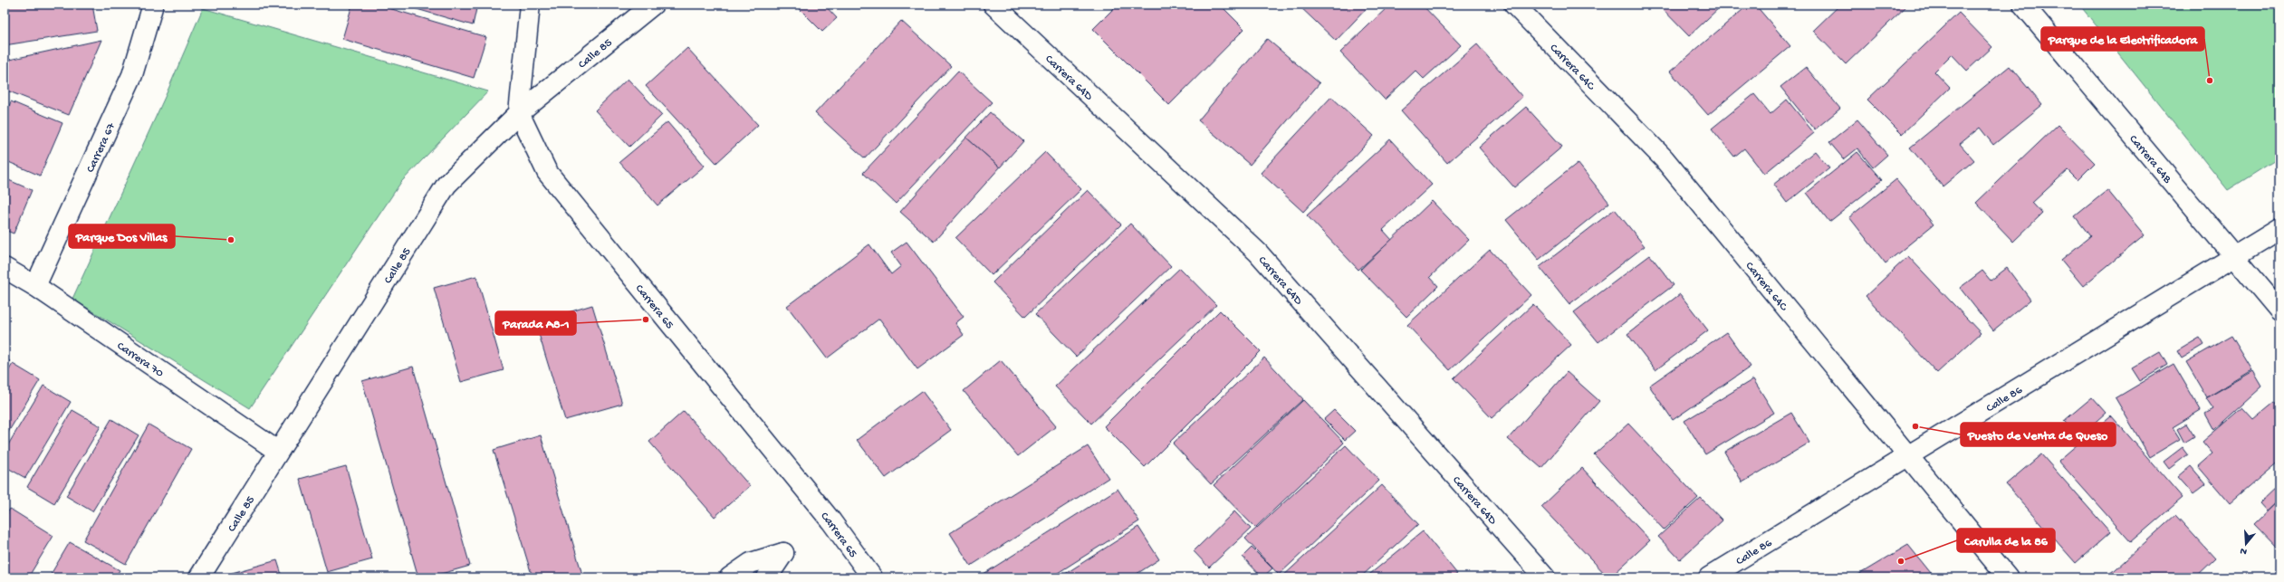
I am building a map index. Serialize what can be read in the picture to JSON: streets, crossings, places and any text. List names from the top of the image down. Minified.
{"streets":{"street":["Calle 85","Carrera 64C","Carrera 64D","Carrera 67","Carrera 64B","Carrera 65","Carrera 70","Calle 86"]},"crossings":[["Calle 85","Carrera 65"],["Calle 85","Carrera 70"],["Carrera 64C","Calle 86"],["Carrera 67","Carrera 70"],["Carrera 64B","Calle 86"]],"places":["Parque de la Electrificadora","Parque Dos Villas","Parada A8-1","Puesto de Venta de Queso","Carulla de la 86"],"north":"bottom"}
